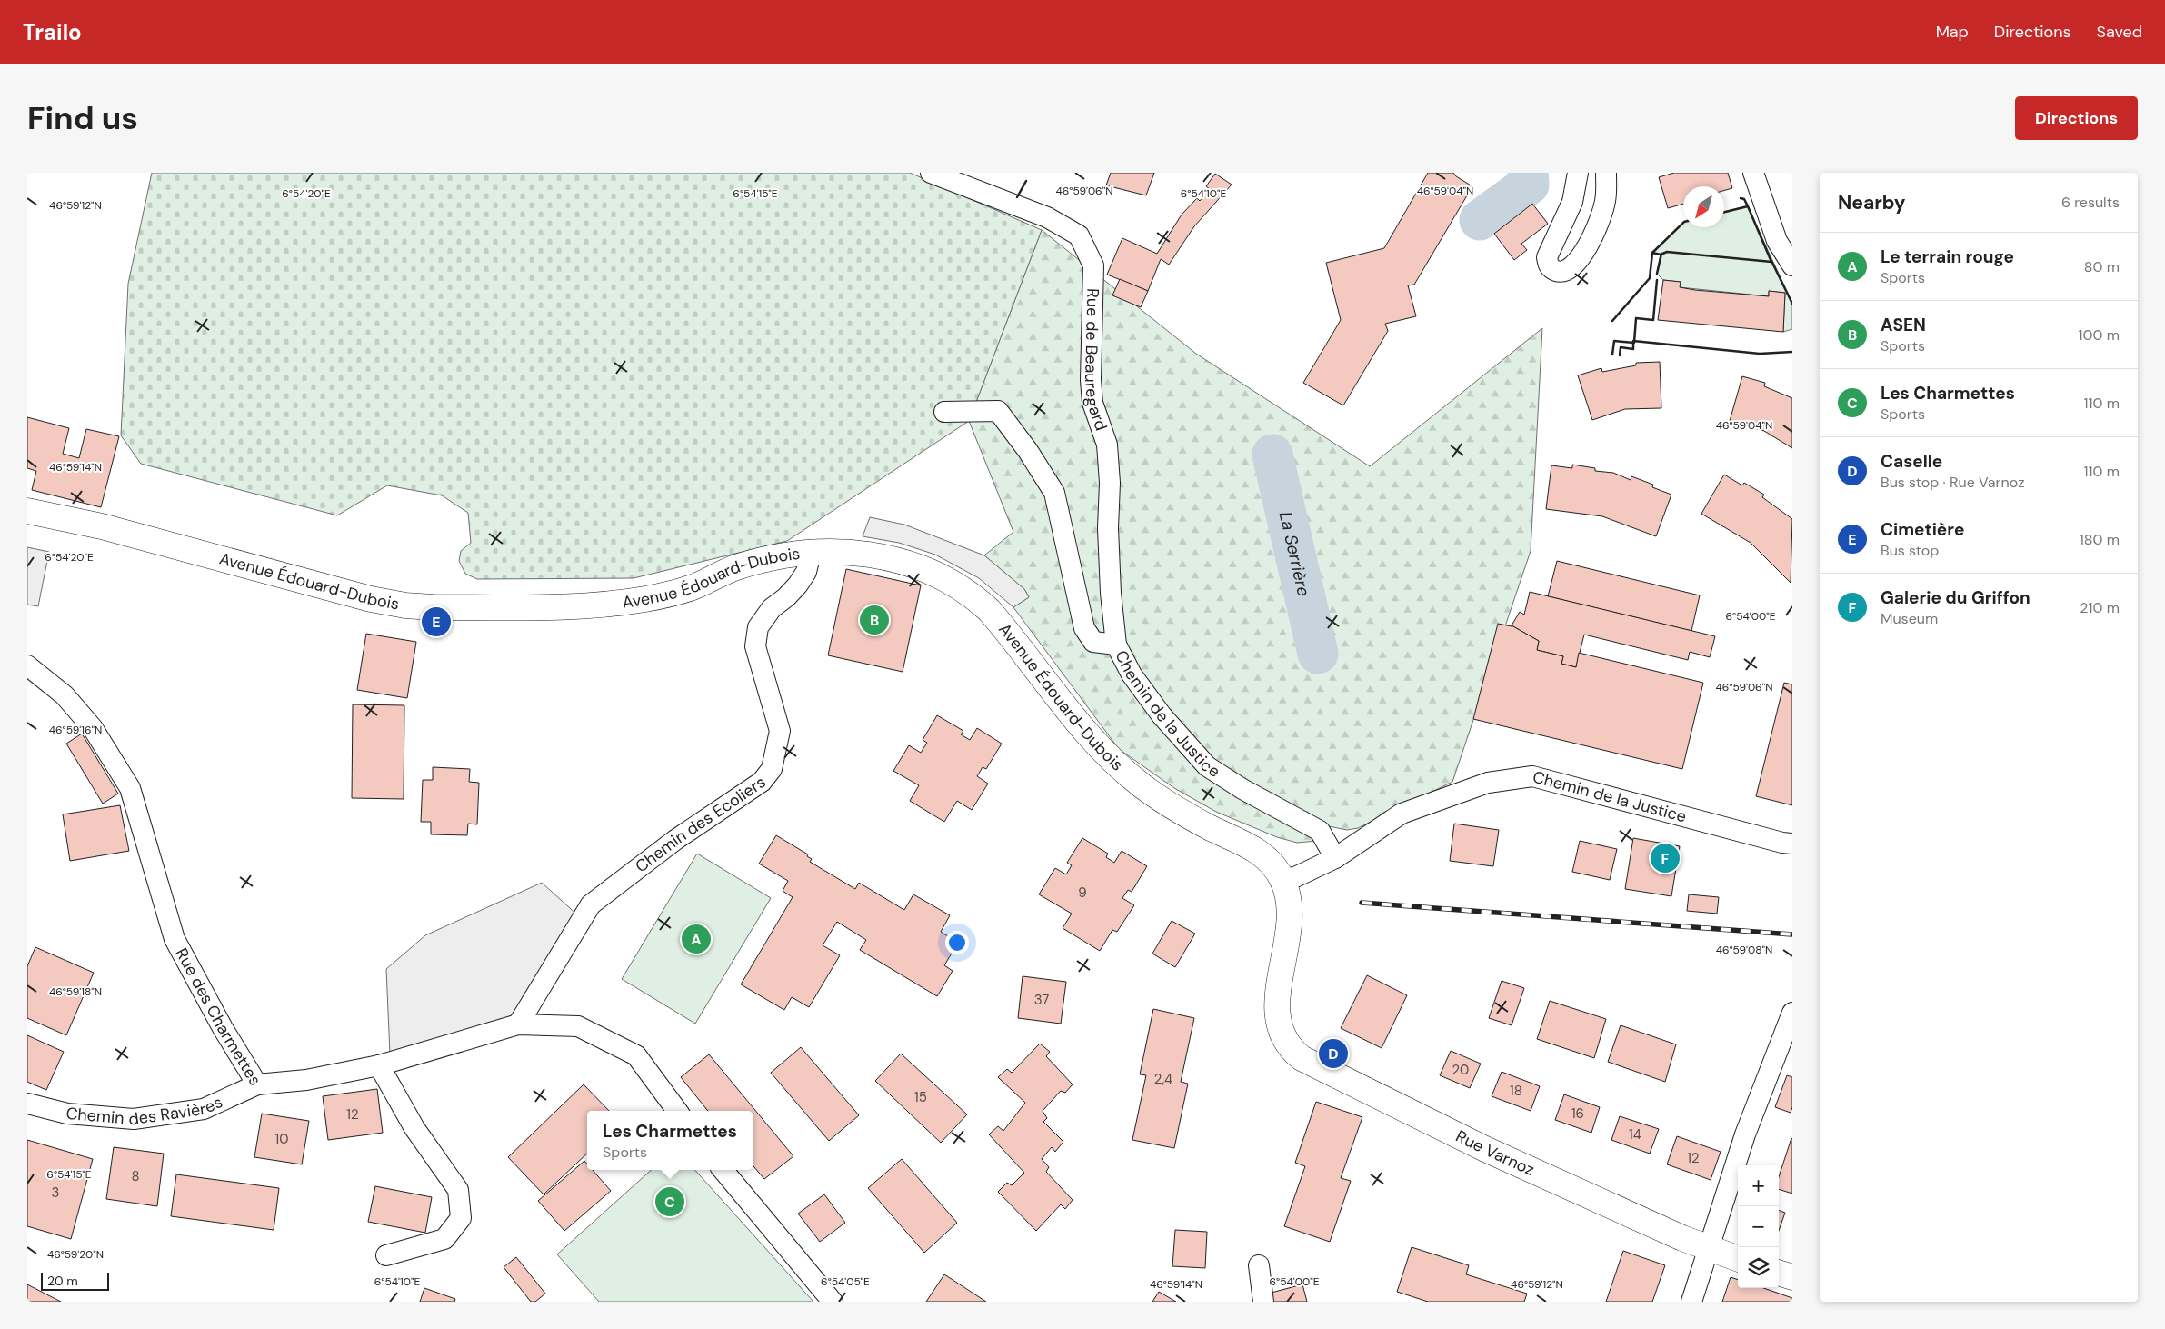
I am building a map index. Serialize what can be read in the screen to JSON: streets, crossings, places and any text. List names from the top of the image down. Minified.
{"streets":{"street":["Rue de Beauregard","Avenue Édouard-Dubois","Chemin de la Justice","Chemin des Ecoliers","Rue des Charmettes","Chemin des Ravières","Rue Varnoz"]},"crossings":[["Rue de Beauregard","Chemin de la Justice"],["Avenue Édouard-Dubois","Chemin de la Justice"],["Avenue Édouard-Dubois","Chemin des Ecoliers"],["Avenue Édouard-Dubois","Rue Varnoz"],["Chemin des Ecoliers","Rue des Charmettes"],["Rue des Charmettes","Chemin des Ravières"]],"water":["La Serrière"],"house_numbers":["9","37","20","2,4","18","15","16","12","14","10","12","8","3"],"scale_bar":"20 m","north":"bottom left","page":{"header":"Trailo","nav":["Map","Directions","Saved"],"buttons":"Directions","title":"Find us","heading":["Nearby","6 results"],"list":[{"mark":"A","name":"Le terrain rouge","note":"Sports","value":"80 m"},{"mark":"B","name":"ASEN","note":"Sports","value":"100 m"},{"mark":"C","name":"Les Charmettes","note":"Sports","value":"110 m"},{"mark":"D","name":"Caselle","note":"Bus stop · Rue Varnoz","value":"110 m"},{"mark":"E","name":"Cimetière","note":"Bus stop","value":"180 m"},{"mark":"F","name":"Galerie du Griffon","note":"Museum","value":"210 m"}],"pins":["B","E","F","A","D","C"],"popup":["Les Charmettes","Sports"],"map_buttons":["+","−"],"scale":"20 m"},"coordinates":["46°59'06\"N","46°59'04\"N","6°54'15\"E","6°54'20\"E","6°54'10\"E","46°59'12\"N","46°59'14\"N","6°54'00\"E","46°59'16\"N","46°59'08\"N","46°59'18\"N","46°59'20\"N","6°54'05\"E"]}
